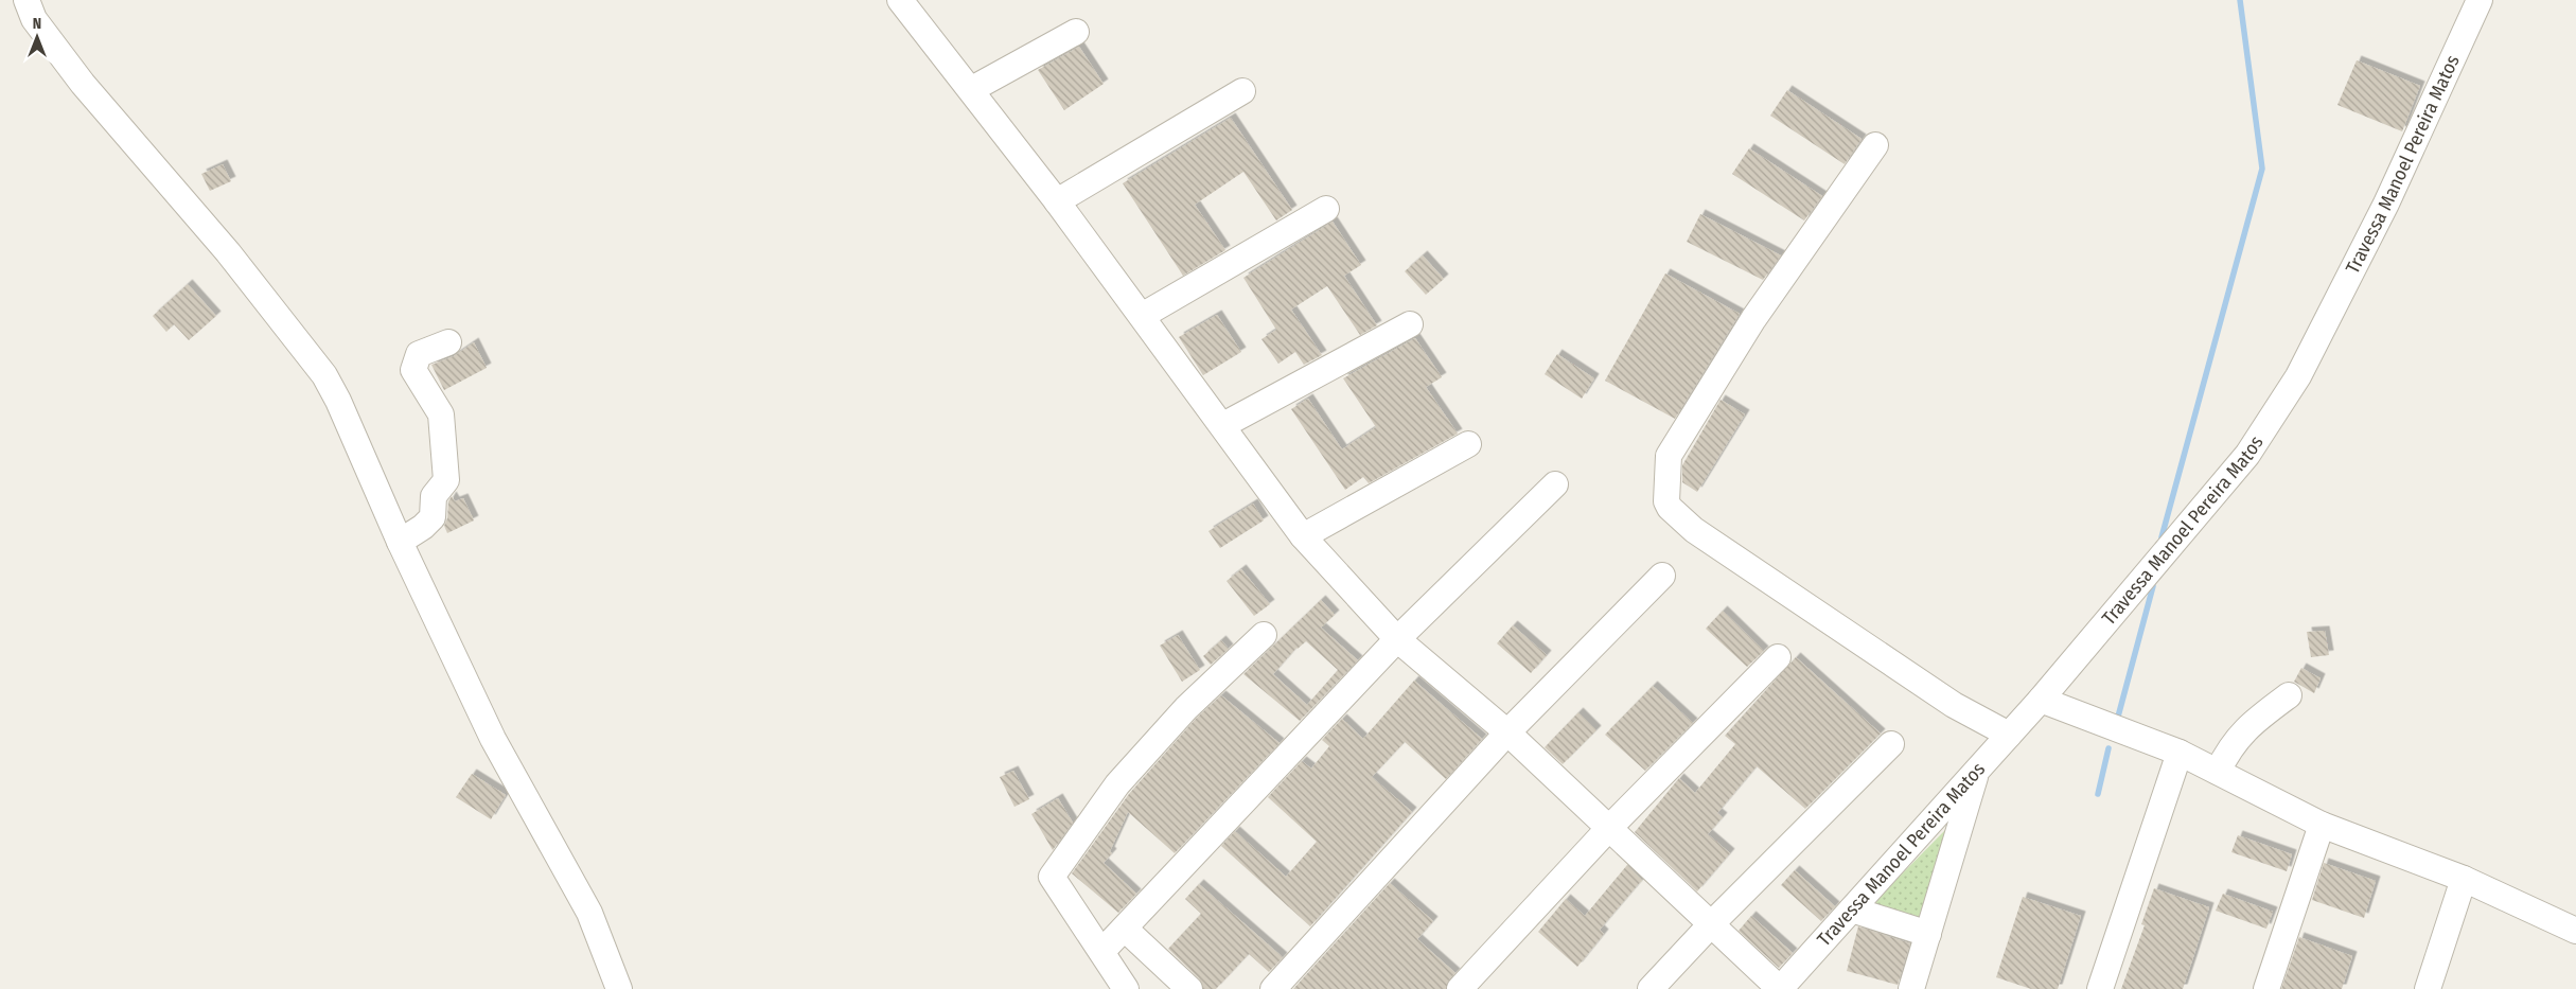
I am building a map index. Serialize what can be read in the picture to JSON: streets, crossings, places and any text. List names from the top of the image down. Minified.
{"streets":{"street":["Travessa Manoel Pereira Matos"]},"north":"top"}
